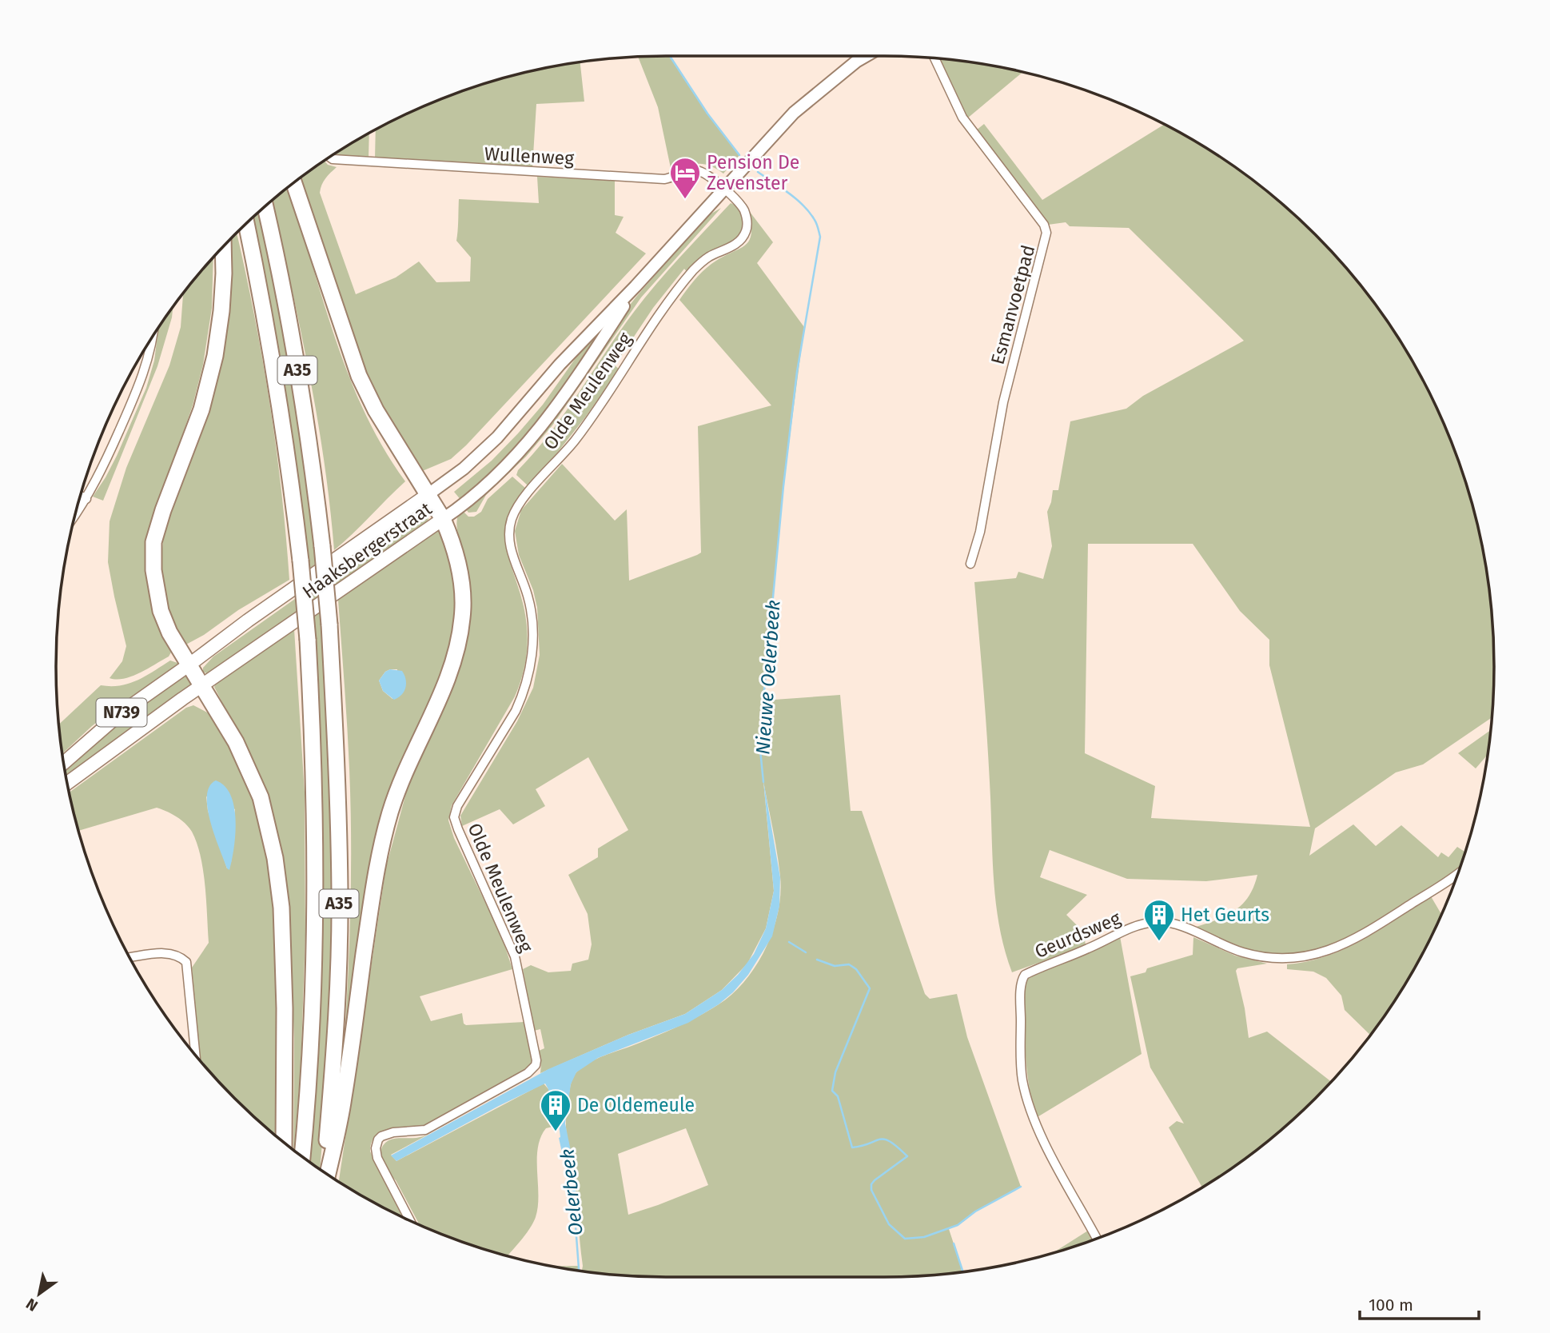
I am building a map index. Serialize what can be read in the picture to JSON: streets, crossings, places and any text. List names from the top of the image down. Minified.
{"streets":{"highway":["A35"],"main road":["Haaksbergerstraat","N739"],"street":["Wullenweg","Esmanvoetpad","Olde Meulenweg","Geurdsweg"]},"crossings":[["Wullenweg","Olde Meulenweg"],["Wullenweg","Haaksbergerstraat"],["A35","Haaksbergerstraat"],["Olde Meulenweg","Haaksbergerstraat"]],"water":["Nieuwe Oelerbeek","Oelerbeek"],"places":{"hotel":["Pension De Zevenster"],"building":["Het Geurts","De Oldemeule"]},"scale_bar":"100 m","north":"bottom left"}
